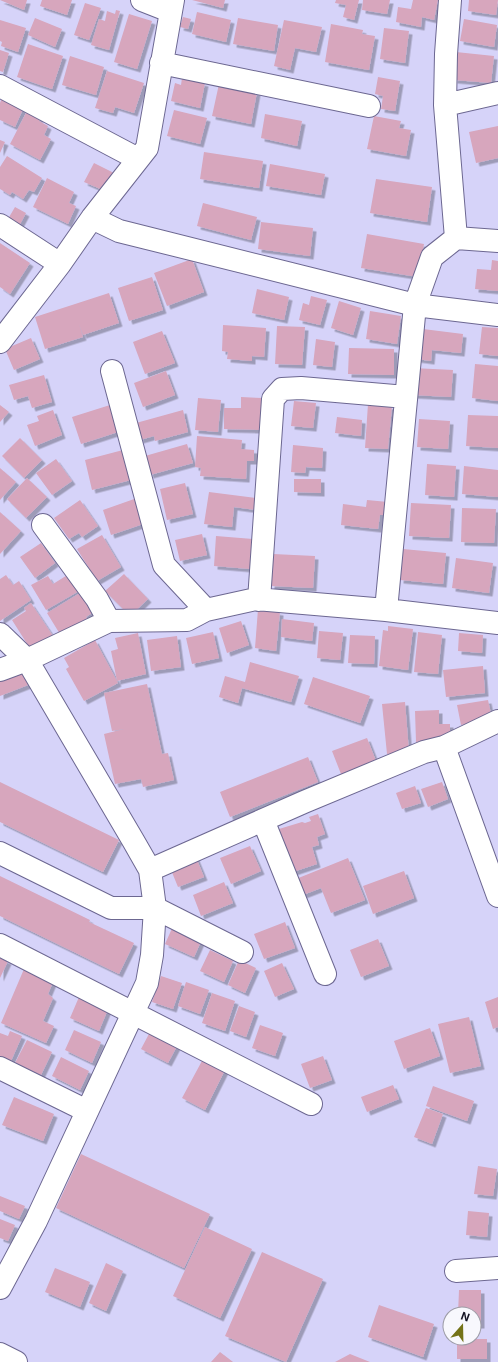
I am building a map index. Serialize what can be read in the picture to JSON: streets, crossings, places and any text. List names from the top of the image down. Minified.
{"north":"top"}
